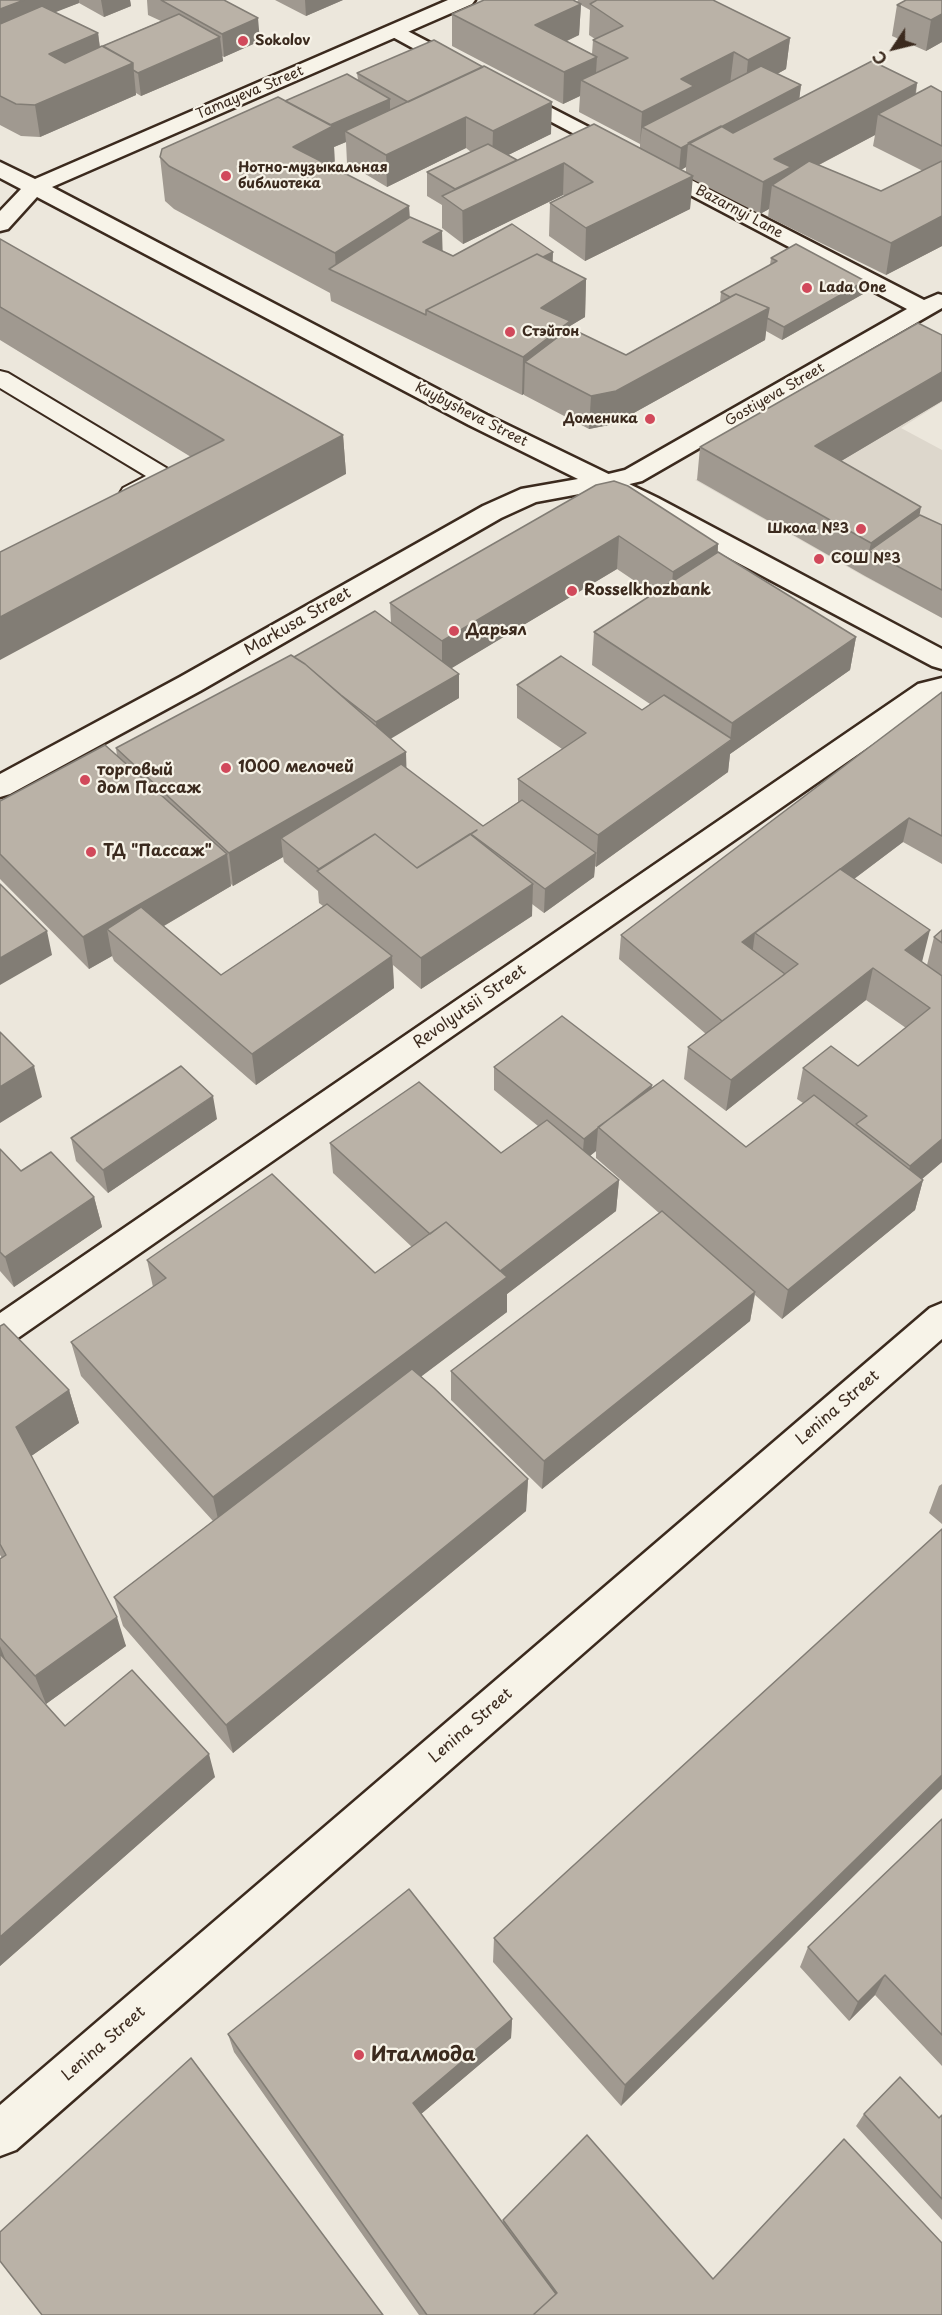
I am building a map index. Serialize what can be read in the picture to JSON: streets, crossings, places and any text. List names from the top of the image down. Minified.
{"streets":{"street":["Tamayeva Street","Bazarnyi Lane","Gostiyeva Street","Kuybysheva Street","Markusa Street","Revolyutsii Street","Lenina Street"]},"crossings":[["Tamayeva Street","Bazarnyi Lane"],["Tamayeva Street","Kuybysheva Street"],["Bazarnyi Lane","Gostiyeva Street"],["Gostiyeva Street","Kuybysheva Street"],["Gostiyeva Street","Markusa Street"],["Kuybysheva Street","Markusa Street"]],"places":["Sokolov","Нотно-музыкальная библиотека","Lada One","Стэйтон","Доменика","Школа №3","СОШ №3","Rosselkhozbank","Дарьял","1000 мелочей","торговый дом Пассаж","ТД \"Пассаж\"","Италмода"],"north":"bottom left"}
